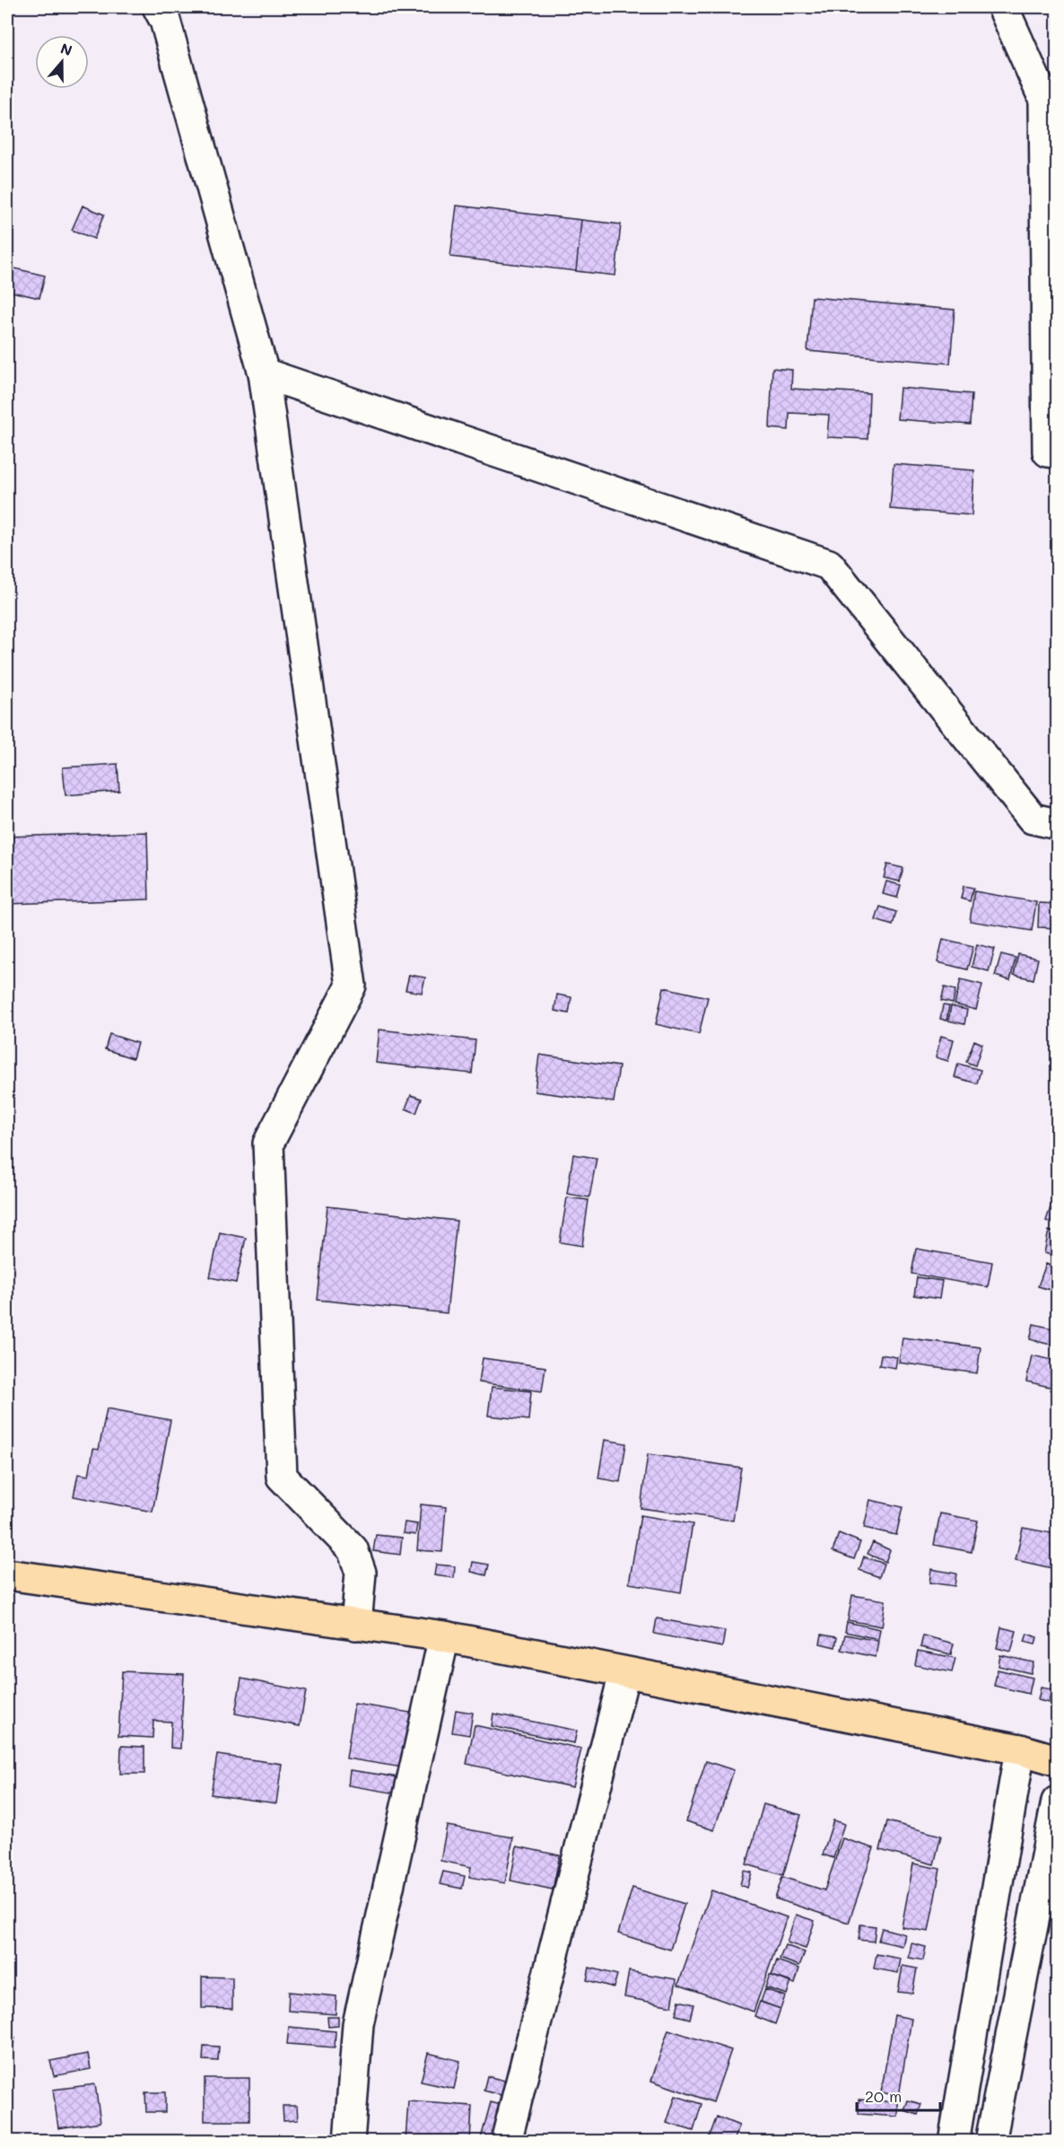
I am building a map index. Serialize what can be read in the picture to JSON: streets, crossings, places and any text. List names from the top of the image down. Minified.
{"scale_bar":"20 m","north":"top"}
